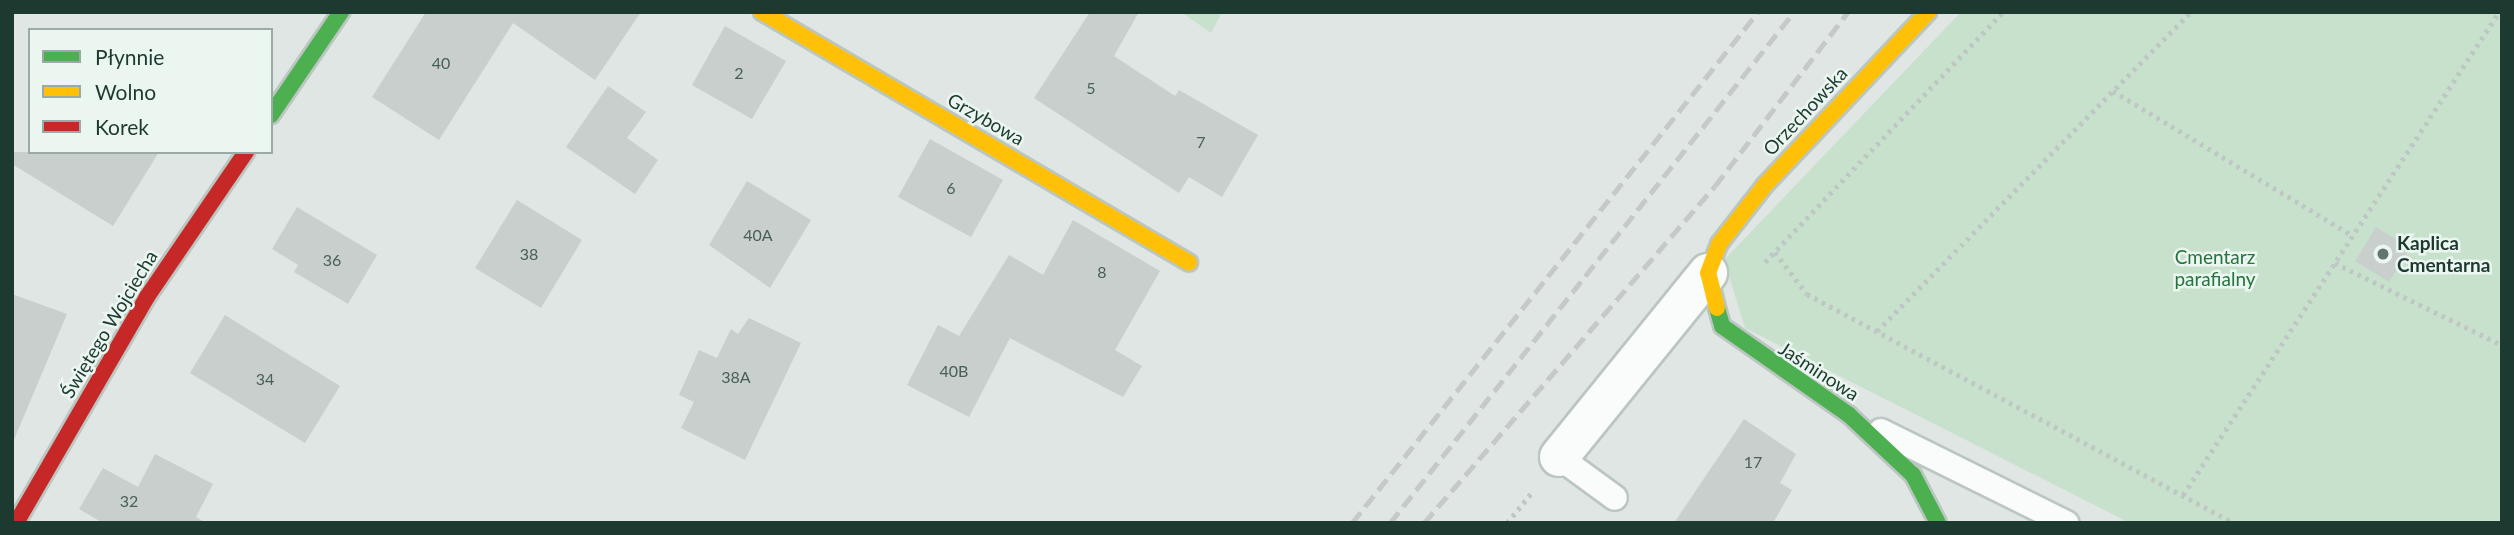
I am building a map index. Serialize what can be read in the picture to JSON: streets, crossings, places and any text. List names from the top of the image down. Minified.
{"streets":{"street":["Orzechowska","Grzybowa","Świętego Wojciecha","Jaśminowa"]},"crossings":[["Orzechowska","Jaśminowa"]],"parks":["Cmentarz parafialny"],"places":["Kaplica Cmentarna"],"house_numbers":["40","2","5","7","6","40A","38","36","8","40B","38A","34","17","32"],"legend":["Płynnie","Wolno","Korek"]}
